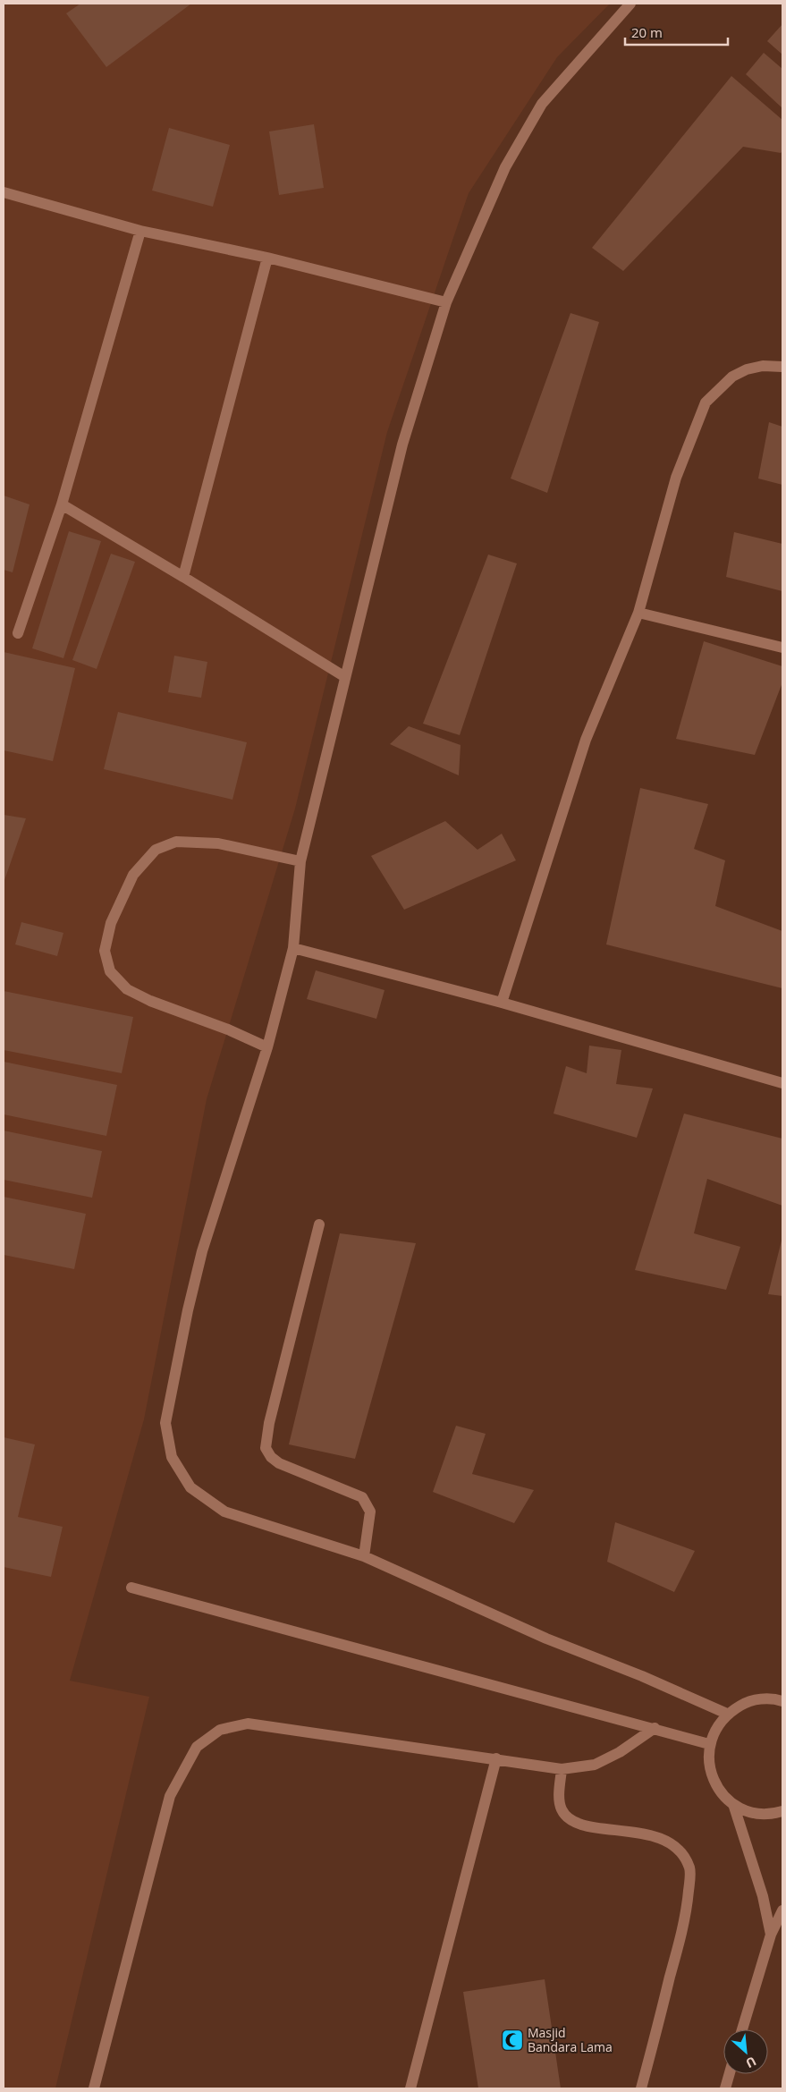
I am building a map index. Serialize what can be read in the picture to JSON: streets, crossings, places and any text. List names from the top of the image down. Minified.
{"places":{"mosque":["Masjid Bandara Lama"]},"scale_bar":"20 m","north":"bottom right"}
